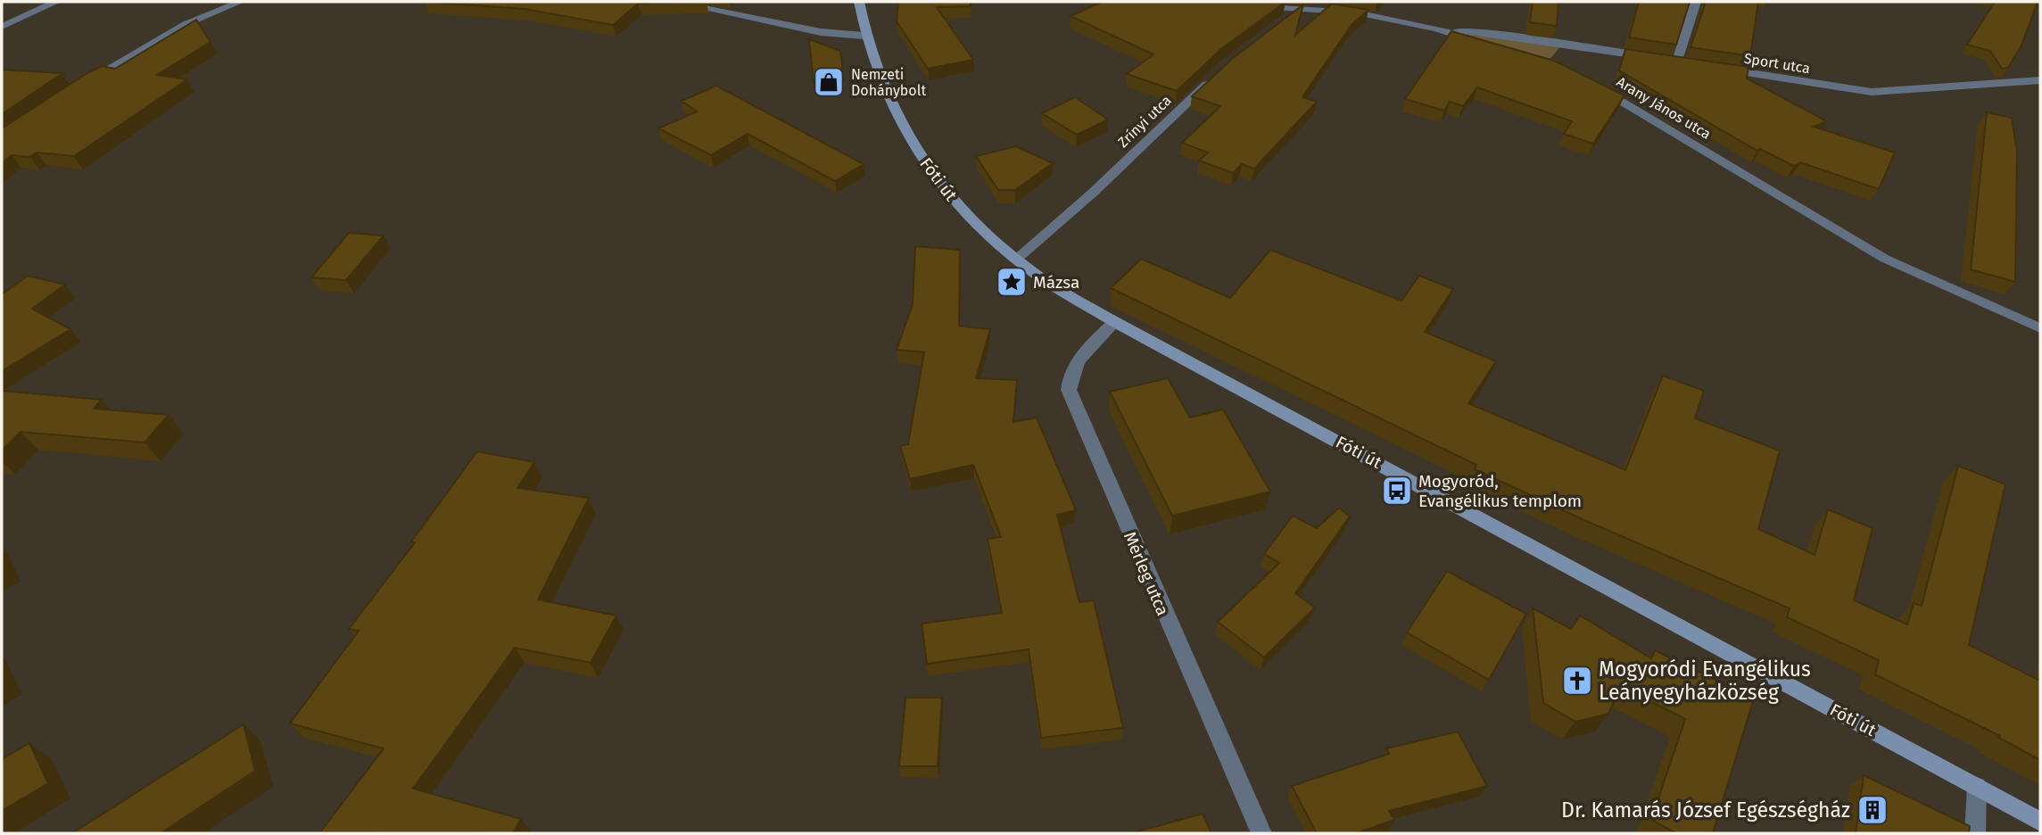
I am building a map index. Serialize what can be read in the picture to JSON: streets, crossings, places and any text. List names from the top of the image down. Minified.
{"streets":{"main road":["Fóti út"],"street":["Sport utca","Arany János utca","Zrínyi utca","Mérleg utca"]},"crossings":[["Zrínyi utca","Fóti út"],["Fóti út","Mérleg utca"]],"places":{"shop":["Nemzeti Dohánybolt"],"place":["Mázsa"],"bus stop":["Mogyoród, Evangélikus templom"],"church":["Mogyoródi Evangélikus Leányegyházközség"],"building":["Dr. Kamarás József Egészségház"]}}
